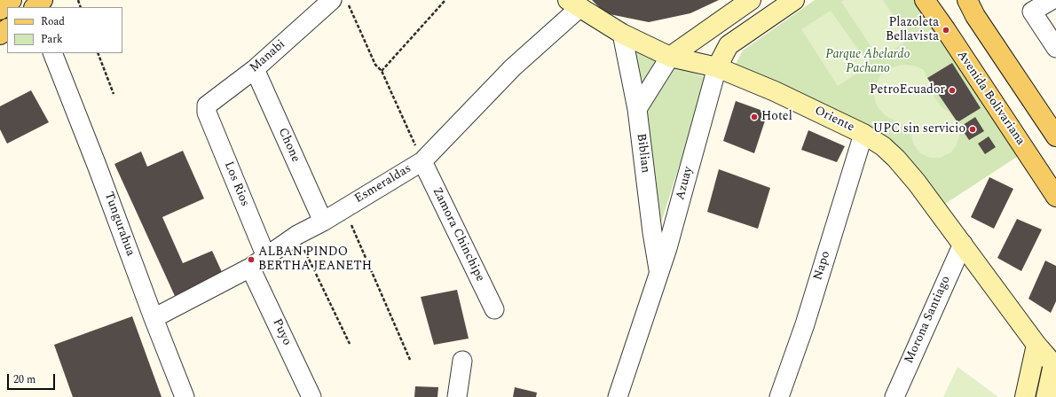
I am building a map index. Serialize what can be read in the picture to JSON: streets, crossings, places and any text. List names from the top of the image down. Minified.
{"streets":{"main road":["Avenida Bolivariana","Oriente","Azuay"],"street":["Manabi","Chone","Biblian","Los Rios","Esmeraldas","Tungurahua","Zamora Chinchipe","Napo","Morona Santiago","Puyo"]},"crossings":[["Manabi","Chone"],["Manabi","Los Rios"],["Oriente","Biblian"],["Oriente","Azuay"],["Oriente","Esmeraldas"],["Oriente","Napo"],["Oriente","Morona Santiago"],["Chone","Esmeraldas"],["Biblian","Azuay"],["Los Rios","Esmeraldas"],["Esmeraldas","Tungurahua"],["Esmeraldas","Zamora Chinchipe"],["Esmeraldas","Puyo"]],"parks":["Parque Abelardo Pachano"],"places":["Plazoleta Bellavista","PetroEcuador","Hotel","UPC sin servicio","ALBAN PINDO BERTHA JEANETH"],"legend":["Road","Park"],"scale_bar":"20 m"}
